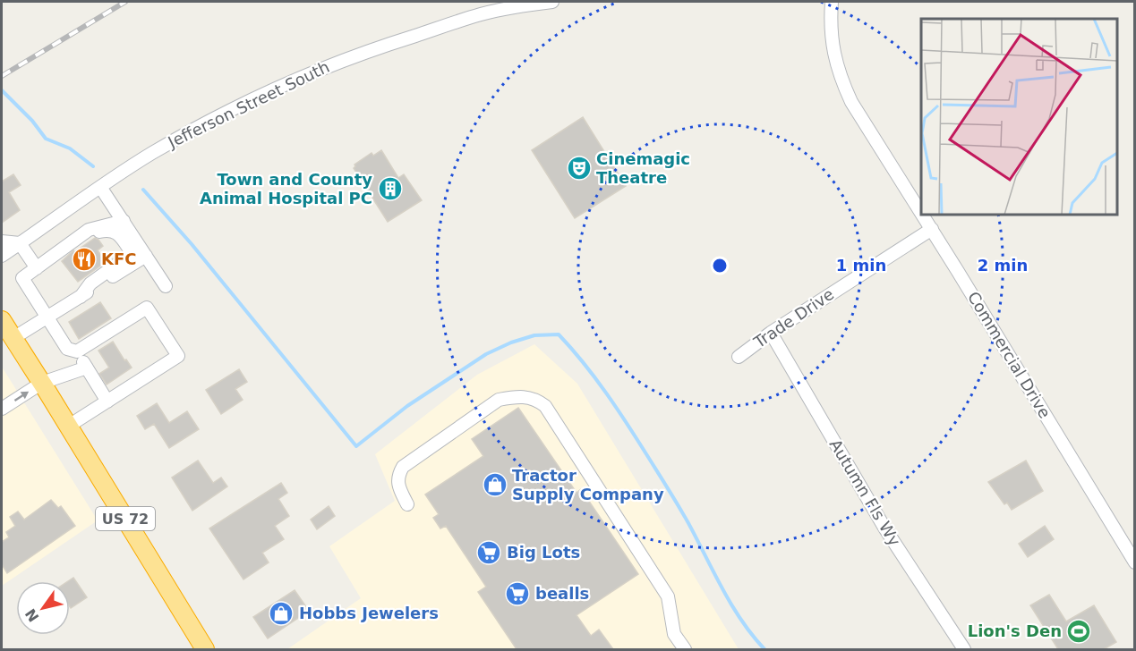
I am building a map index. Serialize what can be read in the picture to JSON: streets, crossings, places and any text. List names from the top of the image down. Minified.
{"streets":{"highway":["US 72"],"street":["Jefferson Street South","Trade Drive","Commercial Drive","Autumn Fls Wy"]},"crossings":[["Trade Drive","Commercial Drive"],["Trade Drive","Autumn Fls Wy"]],"places":{"theatre":["Cinemagic Theatre"],"building":["Town and County Animal Hospital PC"],"restaurant":["KFC"],"shop":["Tractor Supply Company","Hobbs Jewelers"],"supermarket":["Big Lots","bealls"],"sports":["Lion's Den"]},"north":"bottom left","rings":["1 min","2 min"]}
